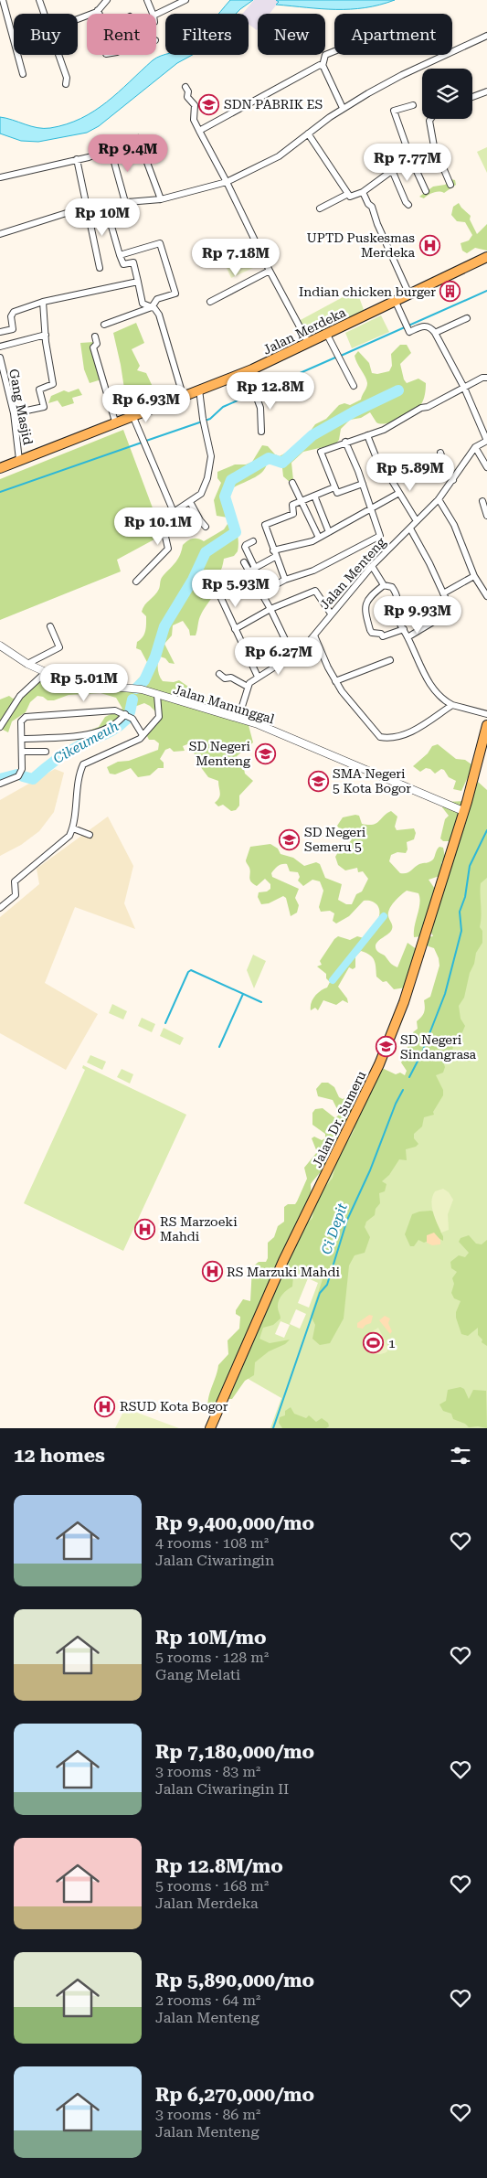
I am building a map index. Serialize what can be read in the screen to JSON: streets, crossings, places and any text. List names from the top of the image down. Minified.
{"streets":{"main road":["Jalan Merdeka","Jalan Dr. Sumeru"],"street":["Gang Masjid","Jalan Menteng","Jalan Manunggal"]},"crossings":[["Jalan Merdeka","Gang Masjid"],["Jalan Manunggal","Jalan Dr. Sumeru"]],"water":["Cikeumeuh","Ci Depit"],"places":{"school or university":["SDN PABRIK ES","SD Negeri Menteng","SMA Negeri 5 Kota Bogor","SD Negeri Semeru 5","SD Negeri Sindangrasa"],"hospital":["UPTD Puskesmas Merdeka","RS Marzoeki Mahdi","RS Marzuki Mahdi","RSUD Kota Bogor"],"building":["Indian chicken burger"],"sports":["1"]},"page":{"chip":["Buy","Rent","Filters","New","Apartment"],"price":["Rp 9.4M","Rp 7.77M","Rp 10M","Rp 7.18M","Rp 12.8M","Rp 6.93M","Rp 5.89M","Rp 10.1M","Rp 5.93M","Rp 9.93M","Rp 6.27M","Rp 5.01M"],"heading":"12 homes","list":[{"name":"Rp 9,400,000/mo","note":"4 rooms · 108 m² · Jalan Ciwaringin"},{"name":"Rp 10M/mo","note":"5 rooms · 128 m² · Gang Melati"},{"name":"Rp 7,180,000/mo","note":"3 rooms · 83 m² · Jalan Ciwaringin II"},{"name":"Rp 12.8M/mo","note":"5 rooms · 168 m² · Jalan Merdeka"},{"name":"Rp 5,890,000/mo","note":"2 rooms · 64 m² · Jalan Menteng"},{"name":"Rp 6,270,000/mo","note":"3 rooms · 86 m² · Jalan Menteng"}]}}
